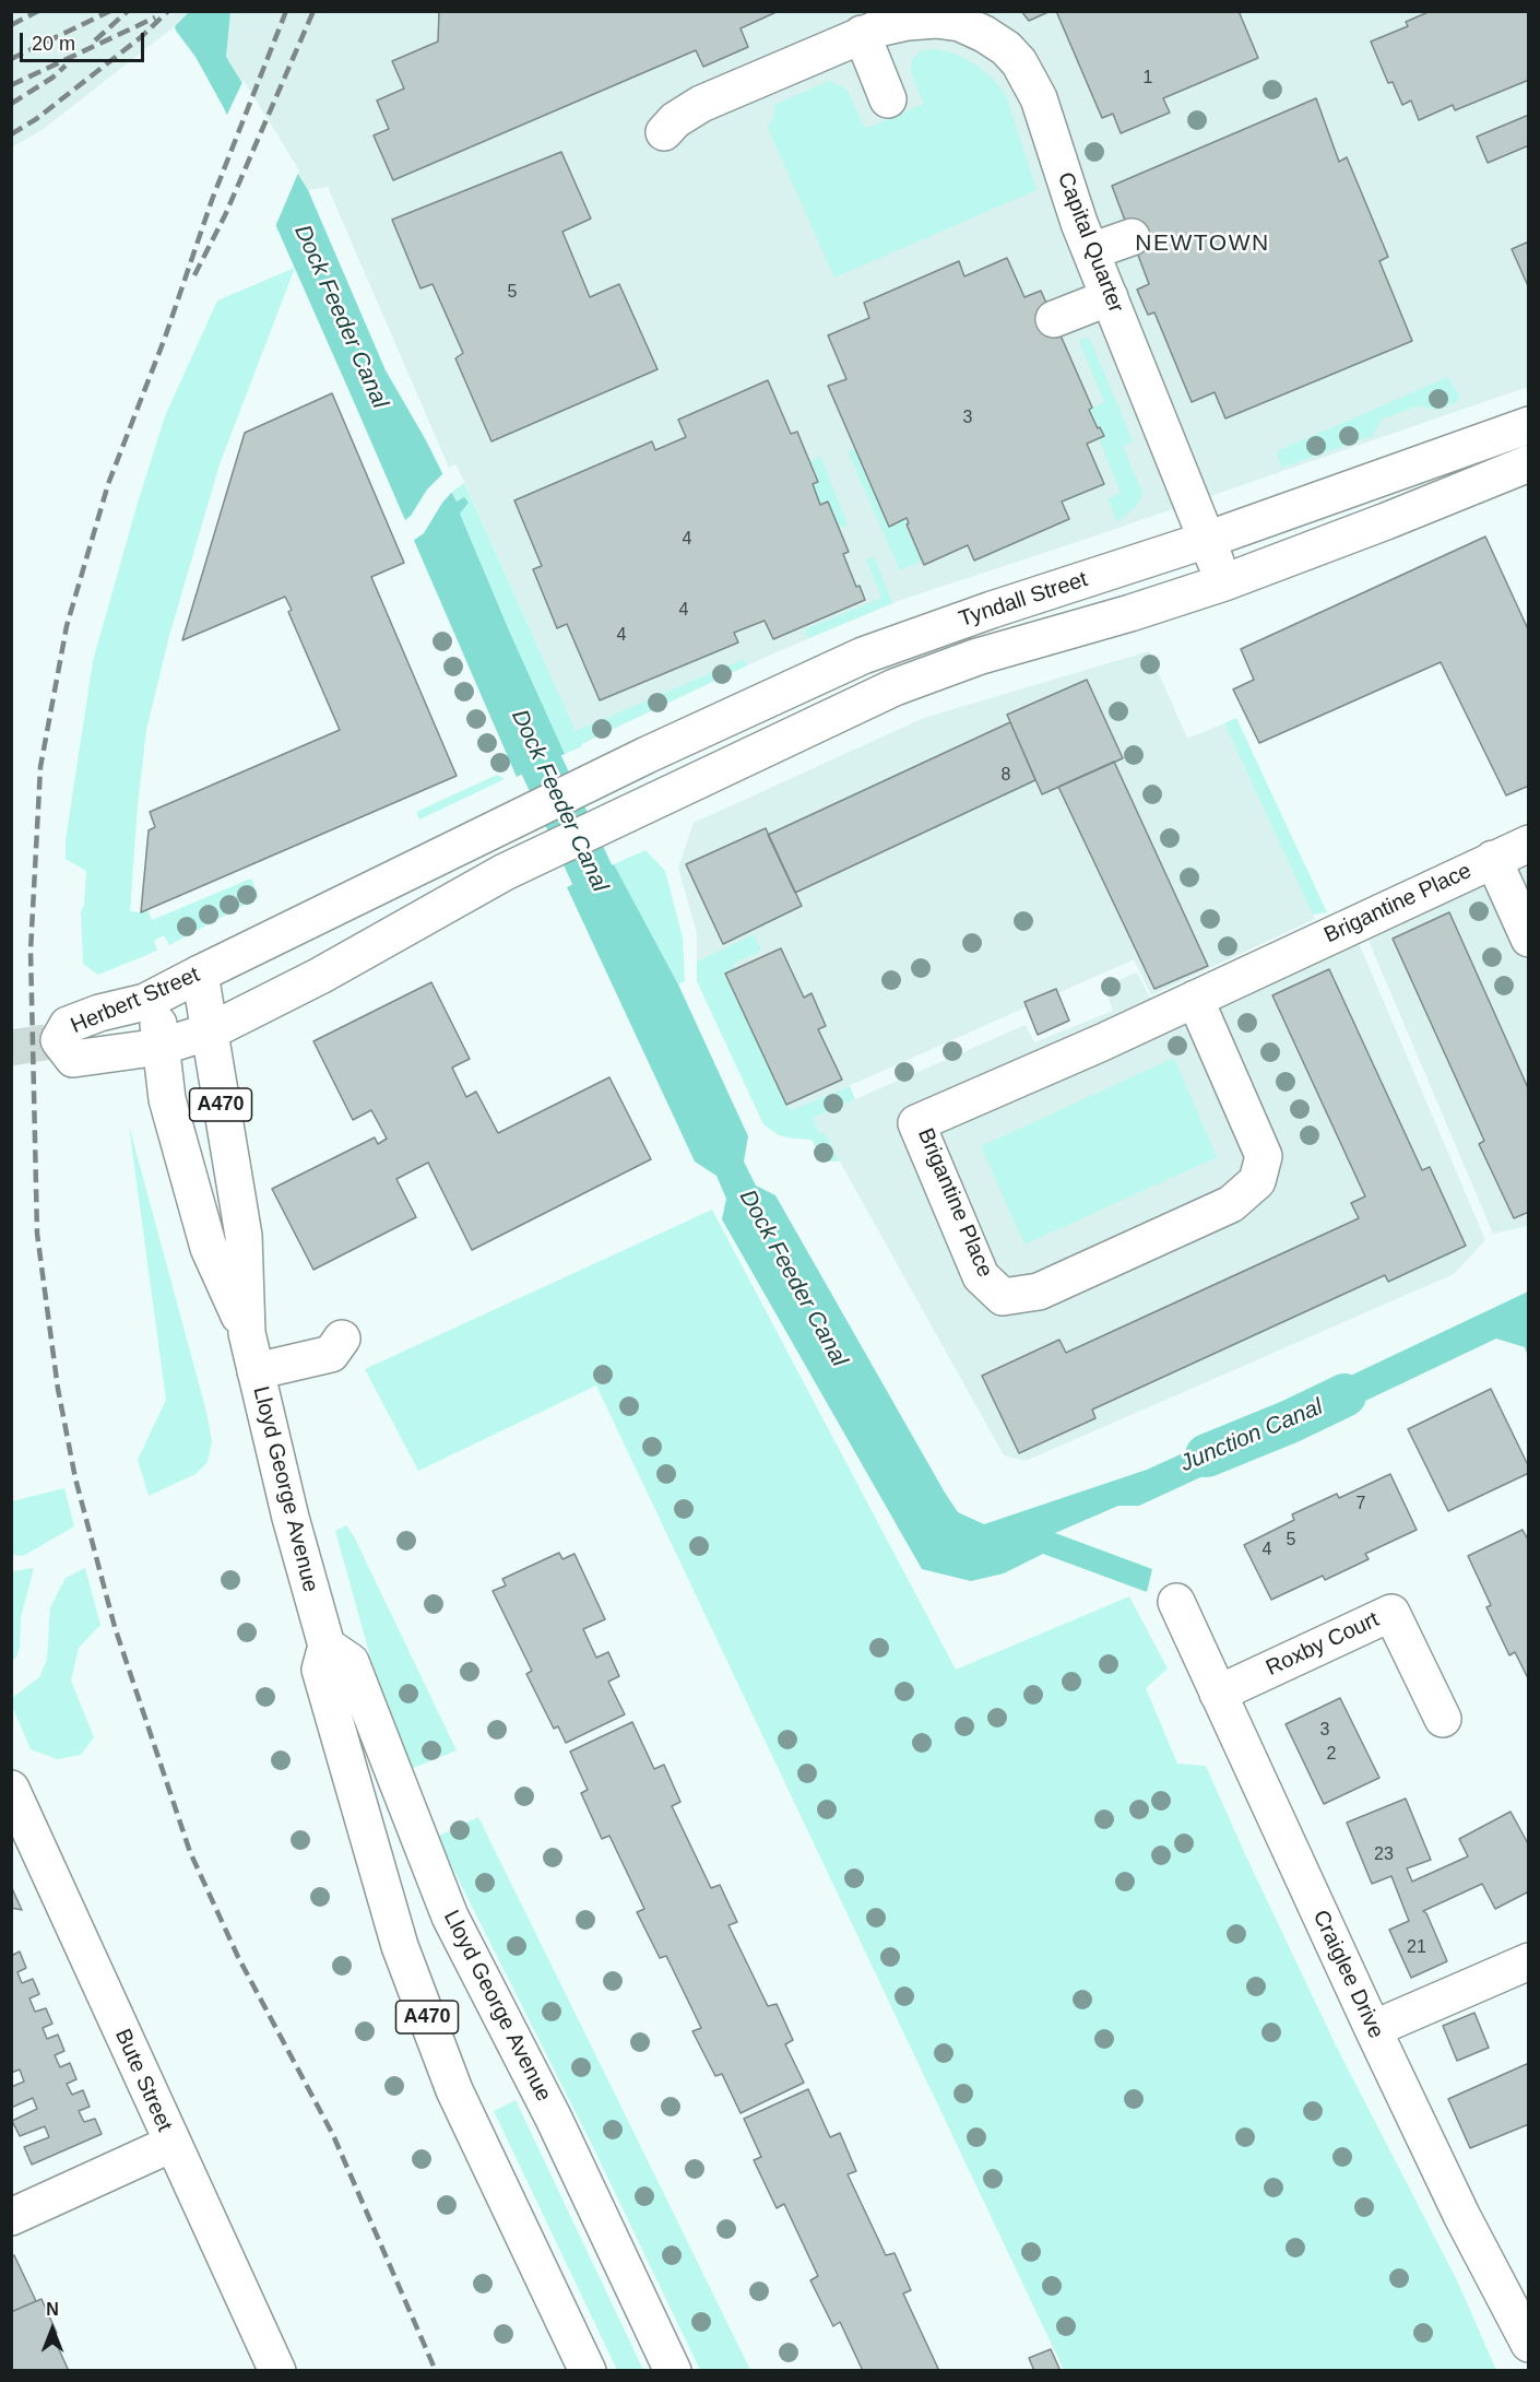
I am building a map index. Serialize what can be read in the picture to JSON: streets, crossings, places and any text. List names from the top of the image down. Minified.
{"streets":{"street":["Capital Quarter","Tyndall Street","Brigantine Place","Herbert Street","A470","Lloyd George Avenue","Roxby Court","Craiglee Drive","Bute Street"]},"crossings":[["Capital Quarter","Tyndall Street"],["Tyndall Street","Herbert Street"],["Herbert Street","Lloyd George Avenue"],["Roxby Court","Craiglee Drive"]],"districts":["NEWTOWN"],"water":["Dock Feeder Canal","Junction Canal"],"house_numbers":["1","5","3","4","4","4","8","7","5","4","3","2","23","21"],"scale_bar":"20 m","north":"top"}
